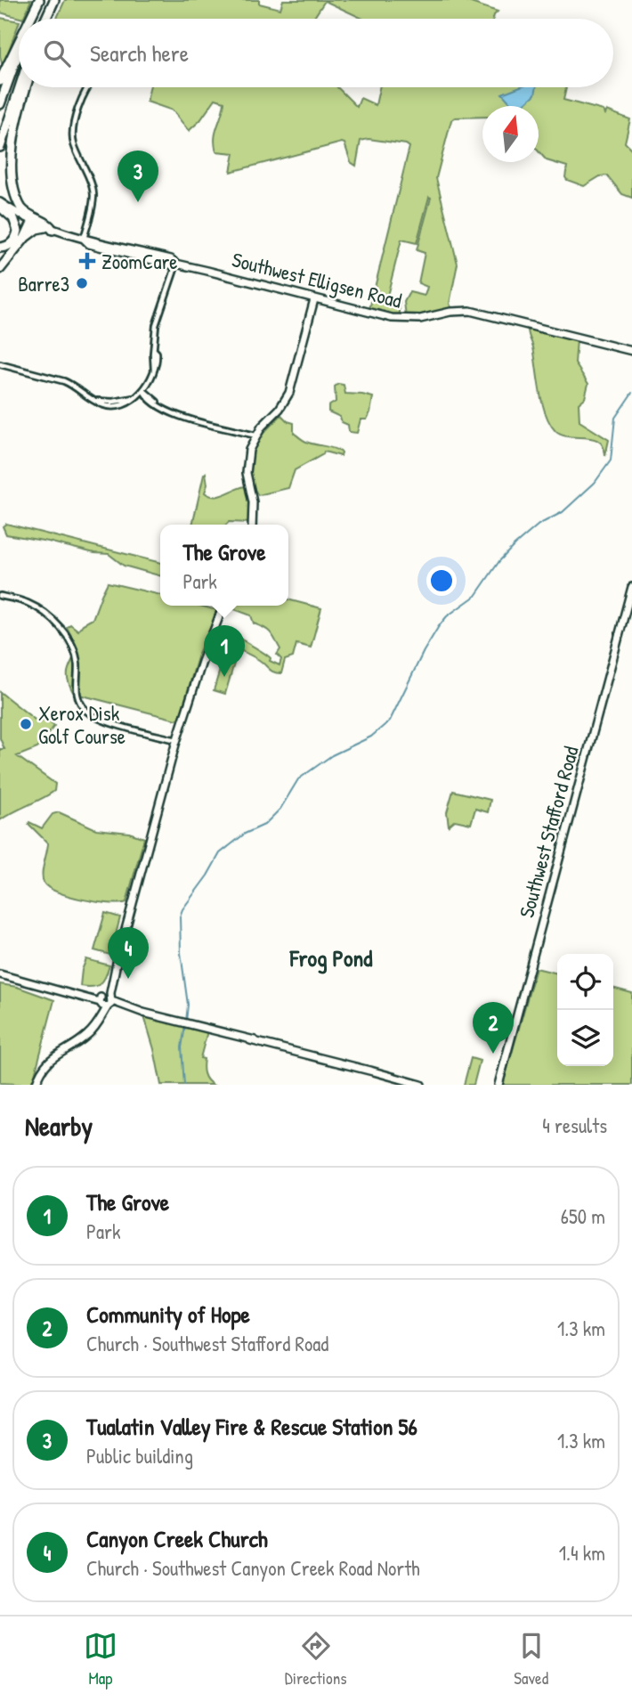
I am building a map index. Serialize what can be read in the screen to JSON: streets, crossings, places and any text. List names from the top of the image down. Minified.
{"streets":{"main road":["Southwest Elligsen Road","Southwest Stafford Road"]},"districts":["Frog Pond"],"places":{"health":["ZoomCare"],"other":["Barre3","Xerox Disk Golf Course"]},"north":"top","page":{"search":"Search here","pins":["3","1","4","2"],"popup":["The Grove","Park"],"heading":["Nearby","4 results"],"list":[{"mark":"1","name":"The Grove","note":"Park","value":"650 m"},{"mark":"2","name":"Community of Hope","note":"Church · Southwest Stafford Road","value":"1.3 km"},{"mark":"3","name":"Tualatin Valley Fire & Rescue Station 56","note":"Public building","value":"1.3 km"},{"mark":"4","name":"Canyon Creek Church","note":"Church · Southwest Canyon Creek Road North","value":"1.4 km"}],"nav":["Map","Directions","Saved"]}}
